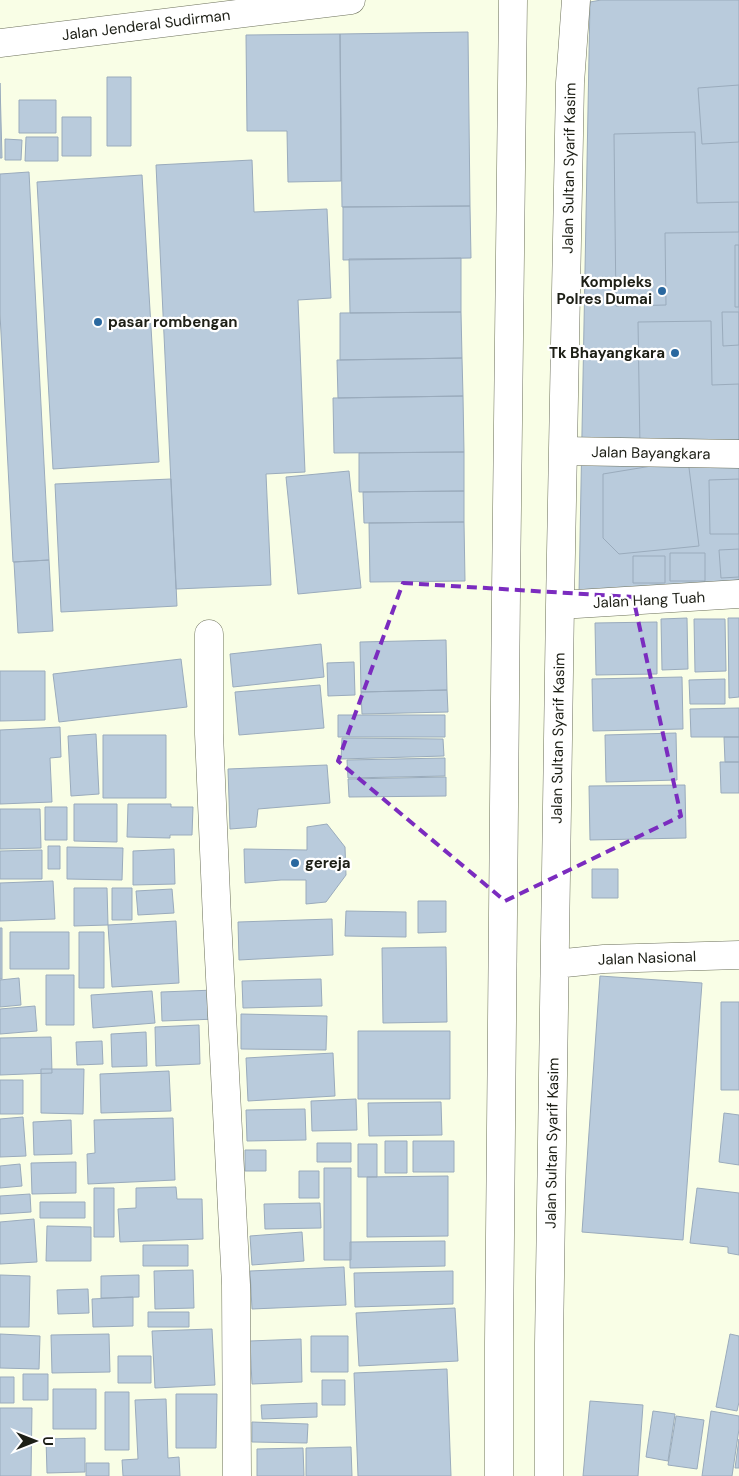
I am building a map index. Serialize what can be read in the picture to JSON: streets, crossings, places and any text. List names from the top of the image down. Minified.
{"streets":{"street":["Jalan Jenderal Sudirman","Jalan Sultan Syarif Kasim","Jalan Bayangkara","Jalan Hang Tuah","Jalan Nasional"]},"crossings":[["Jalan Sultan Syarif Kasim","Jalan Bayangkara"],["Jalan Sultan Syarif Kasim","Jalan Hang Tuah"],["Jalan Sultan Syarif Kasim","Jalan Nasional"]],"places":["Kompleks Polres Dumai","pasar rombengan","Tk Bhayangkara","gereja"],"north":"right"}
